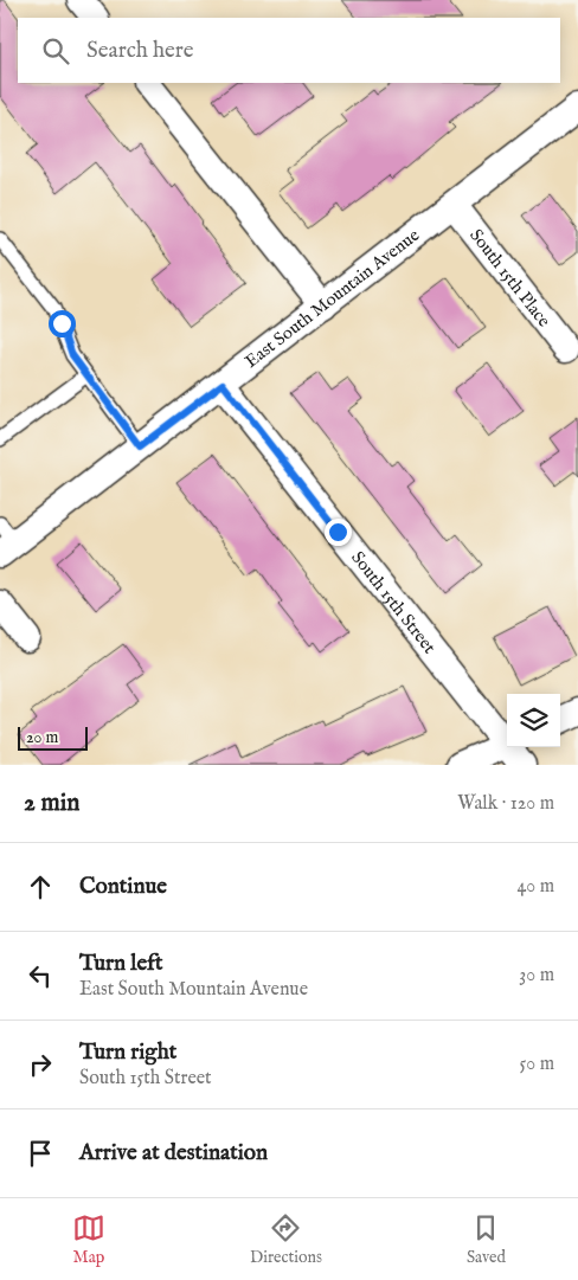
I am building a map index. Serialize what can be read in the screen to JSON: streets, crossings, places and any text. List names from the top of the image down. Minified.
{"streets":{"street":["South 15th Place","East South Mountain Avenue","South 15th Street"]},"crossings":[["South 15th Place","East South Mountain Avenue"],["East South Mountain Avenue","South 15th Street"]],"scale_bar":"20 m","page":{"search":"Search here","scale":"20 m","heading":["2 min","Walk · 120 m"],"list":[["Continue","40 m"],["Turn left","East South Mountain Avenue","30 m"],["Turn right","South 15th Street","50 m"],"Arrive at destination"],"nav":["Map","Directions","Saved"]}}
